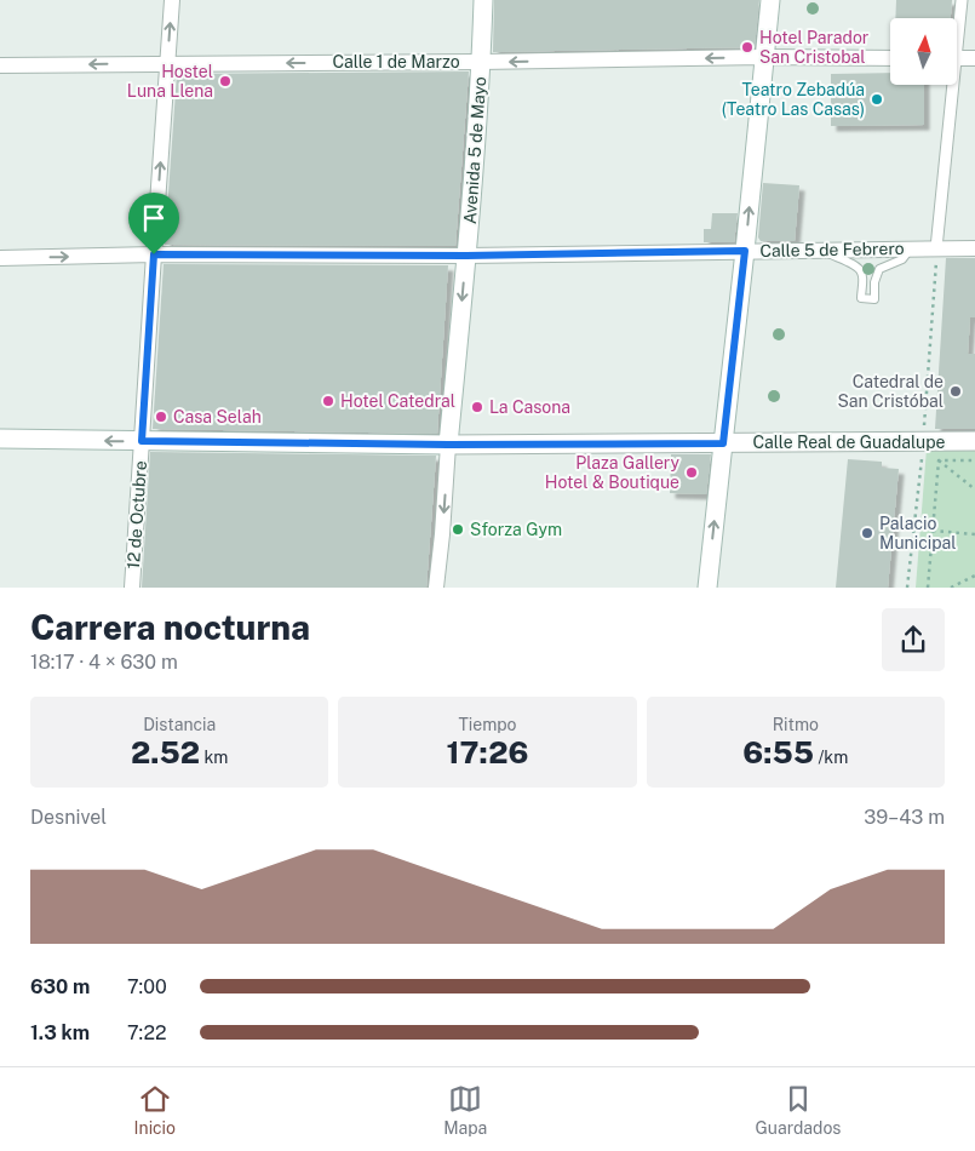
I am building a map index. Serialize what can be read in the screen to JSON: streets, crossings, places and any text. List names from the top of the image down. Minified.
{"streets":{"main road":["Avenida 5 de Mayo","Calle Real de Guadalupe"],"street":["Calle 1 de Marzo","Calle 5 de Febrero","12 de Octubre"]},"crossings":[["Calle 1 de Marzo","Avenida 5 de Mayo"],["Calle 1 de Marzo","12 de Octubre"],["Avenida 5 de Mayo","Calle 5 de Febrero"],["Avenida 5 de Mayo","Calle Real de Guadalupe"],["Calle 5 de Febrero","12 de Octubre"],["Calle Real de Guadalupe","12 de Octubre"]],"one_way":["Calle 1 de Marzo","Avenida 5 de Mayo","12 de Octubre"],"places":["Hotel Parador San Cristobal","Hostel Luna Llena","Teatro Zebadúa (Teatro Las Casas)","Catedral de San Cristóbal","Hotel Catedral","La Casona","Casa Selah","Plaza Gallery Hotel & Boutique","Sforza Gym","Palacio Municipal"],"north":"top","page":{"heading":["Carrera nocturna","18:17 · 4 × 630 m"],"stats":[["Distancia","2.52 km"],["Tiempo","17:26"],["Ritmo","6:55 /km"]],"chart":["Desnivel","39–43 m"],"list":[{"name":"630 m","note":"7:00"},{"name":"1.3 km","note":"7:22"}],"tabs":["Inicio","Mapa","Guardados"]}}
